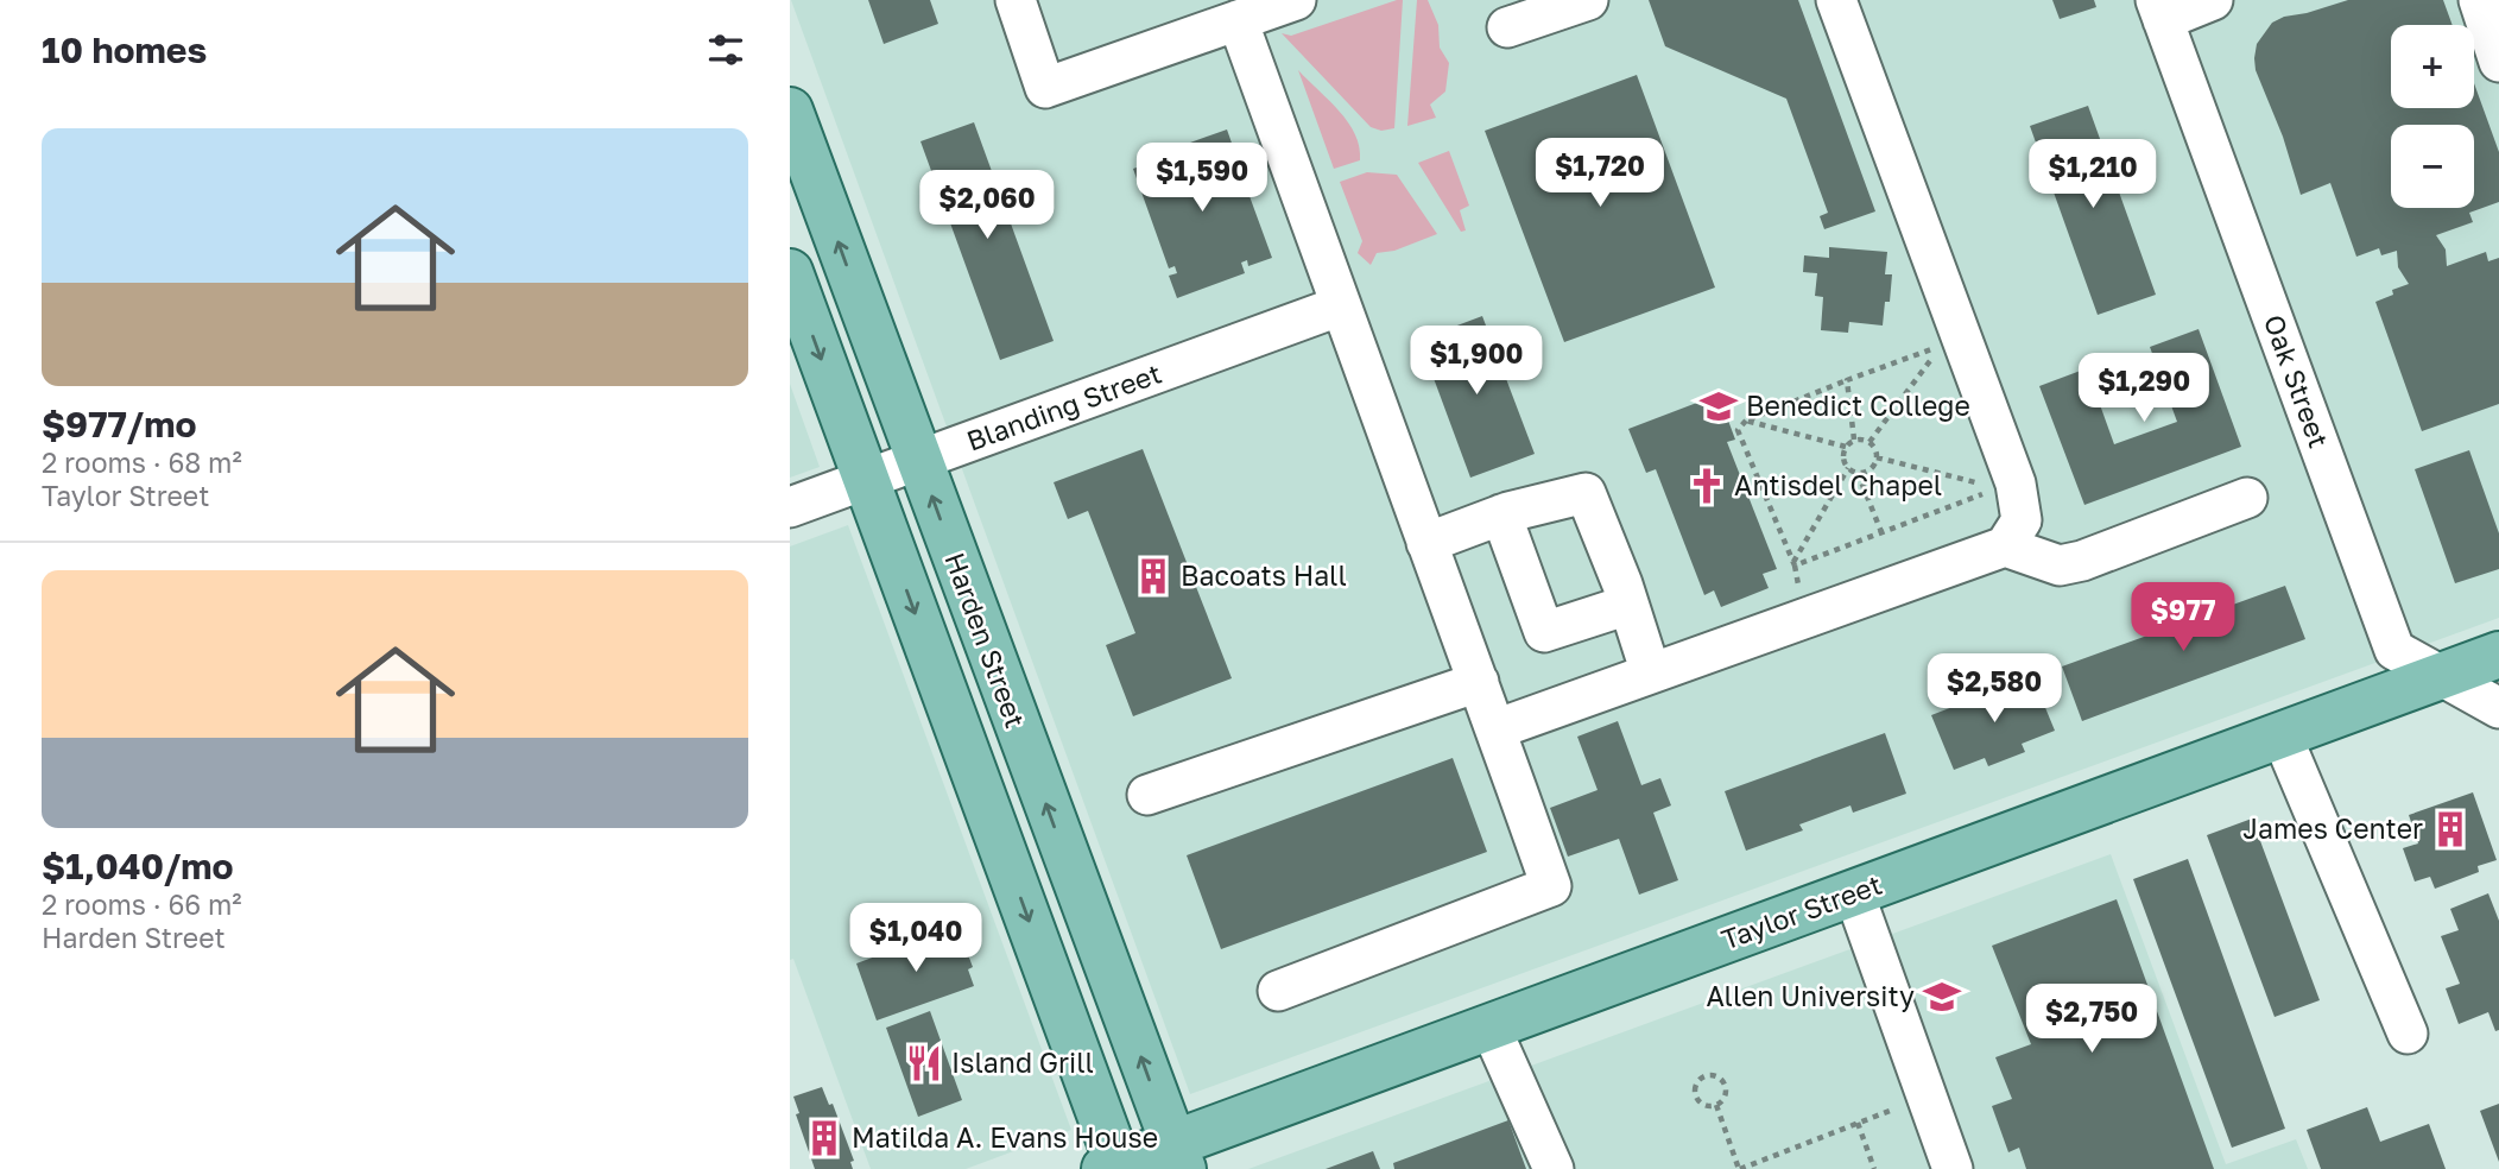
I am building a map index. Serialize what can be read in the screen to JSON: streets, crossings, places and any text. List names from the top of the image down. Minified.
{"streets":{"main road":["Harden Street","Taylor Street"],"street":["Oak Street","Blanding Street"]},"crossings":[["Oak Street","Taylor Street"],["Blanding Street","Harden Street"],["Harden Street","Taylor Street"]],"places":{"school or university":["Benedict College","Allen University"],"church":["Antisdel Chapel"],"building":["Bacoats Hall","James Center","Matilda A. Evans House"],"restaurant":["Island Grill"]},"page":{"heading":"10 homes","map_buttons":["+","−"],"list":[{"name":"$977/mo","note":"2 rooms · 68 m² · Taylor Street"},{"name":"$1,040/mo","note":"2 rooms · 66 m² · Harden Street"}],"price":["$1,720","$1,210","$1,590","$2,060","$1,900","$1,290","$977","$2,580","$1,040","$2,750"]}}
